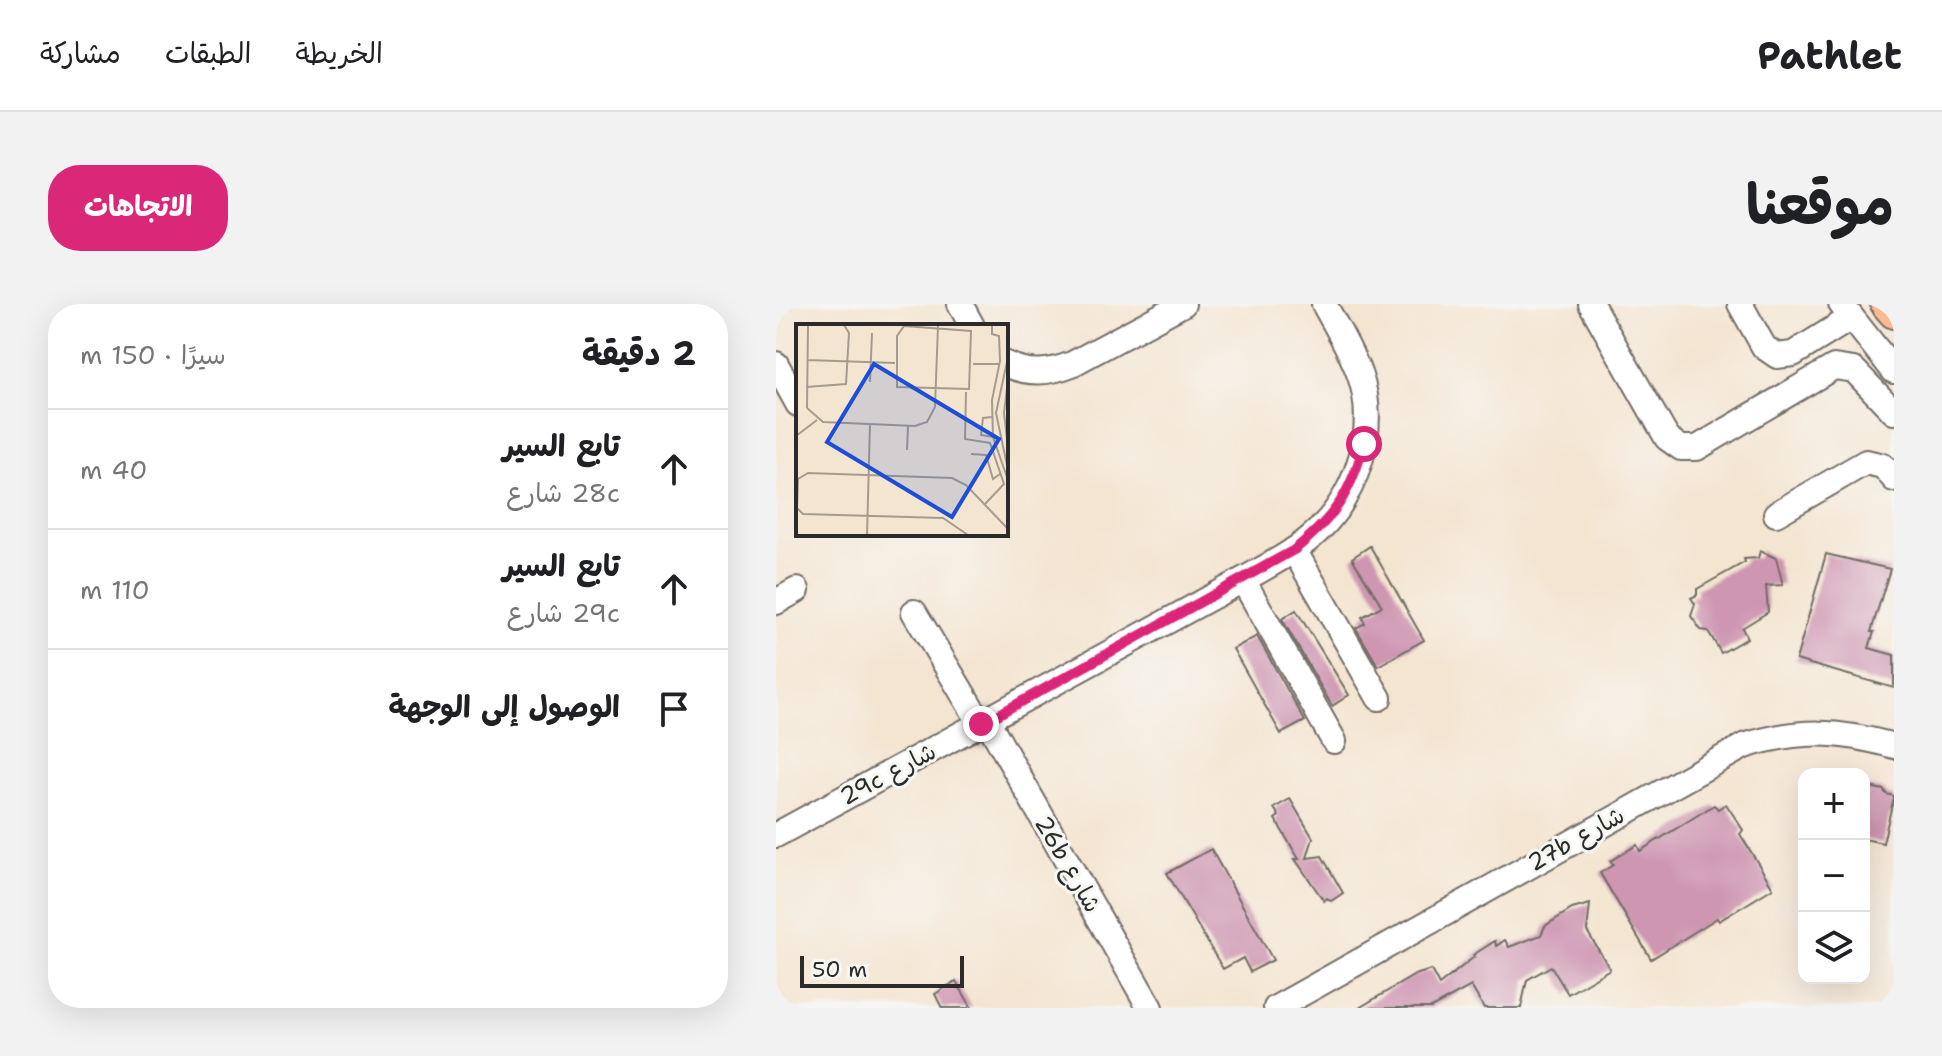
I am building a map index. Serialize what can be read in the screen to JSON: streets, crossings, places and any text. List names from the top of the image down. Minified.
{"streets":{"street":["29c شارع","27b شارع","26b شارع"]},"crossings":[["29c شارع","26b شارع"]],"scale_bar":"50 m","page":{"header":"Pathlet","nav":["الخريطة","الطبقات","مشاركة"],"title":"موقعنا","buttons":"الاتجاهات","heading":["2 دقيقة","سيرًا · 150 m"],"list":[["تابع السير","28c شارع","40 m"],["تابع السير","29c شارع","110 m"],"الوصول إلى الوجهة"],"map_buttons":["+","−"],"scale":"50 m"}}
